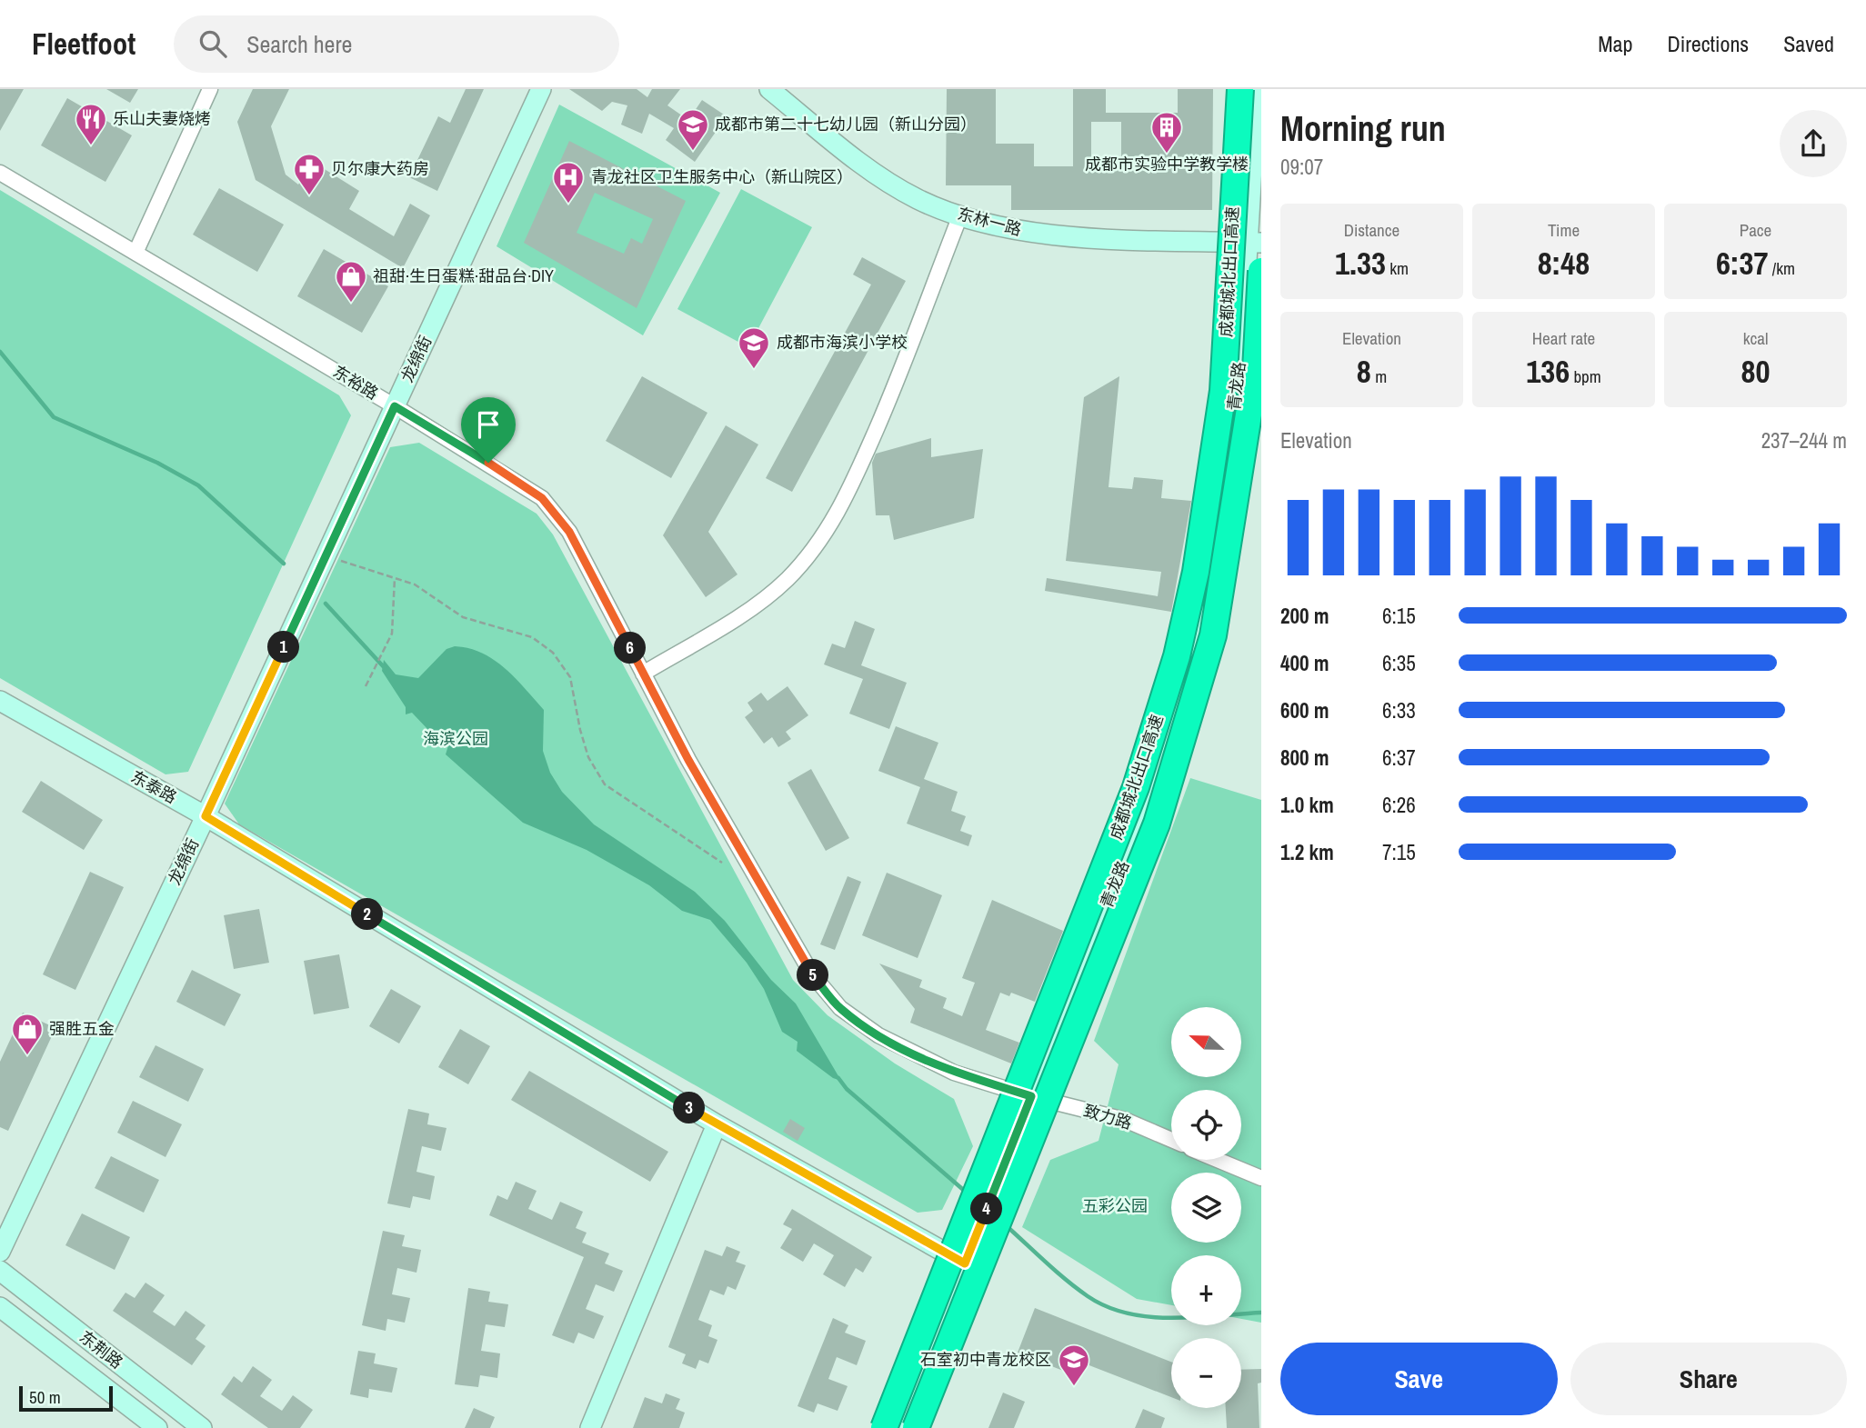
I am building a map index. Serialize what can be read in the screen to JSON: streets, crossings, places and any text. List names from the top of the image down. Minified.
{"streets":{"highway":["成都城北出口高速"],"street":["东林一路","龙绵街","东裕路","青龙路","东泰路","致力路","东荆路"]},"crossings":[["东林一路","青龙路"],["龙绵街","东裕路"],["龙绵街","东泰路"],["东裕路","青龙路"],["东裕路","致力路"],["青龙路","东泰路"],["青龙路","致力路"]],"parks":["海滨公园","五彩公园"],"places":{"restaurant":["乐山夫妻烧烤"],"school or university":["成都市第二十七幼儿园（新山分园）","成都市海滨小学校","石室初中青龙校区"],"building":["成都市实验中学教学楼"],"pharmacy":["贝尔康大药房"],"hospital":["青龙社区卫生服务中心（新山院区）"],"shop":["祖甜·生日蛋糕·甜品台·DIY","强胜五金"]},"scale_bar":"50 m","north":"left","page":{"header":"Fleetfoot","search":"Search here","nav":["Map","Directions","Saved"],"heading":["Morning run","09:07"],"stats":[["Distance","1.33 km"],["Time","8:48"],["Pace","6:37 /km"],["Elevation","8 m"],["Heart rate","136 bpm"],["kcal","80"]],"chart":["Elevation","237–244 m"],"list":[{"name":"200 m","note":"6:15"},{"name":"400 m","note":"6:35"},{"name":"600 m","note":"6:33"},{"name":"800 m","note":"6:37"},{"name":"1.0 km","note":"6:26"},{"name":"1.2 km","note":"7:15"}],"pins":["1","6","2","5","3","4"],"map_buttons":["+","−"],"buttons":["Save","Share"],"scale":"50 m"}}
